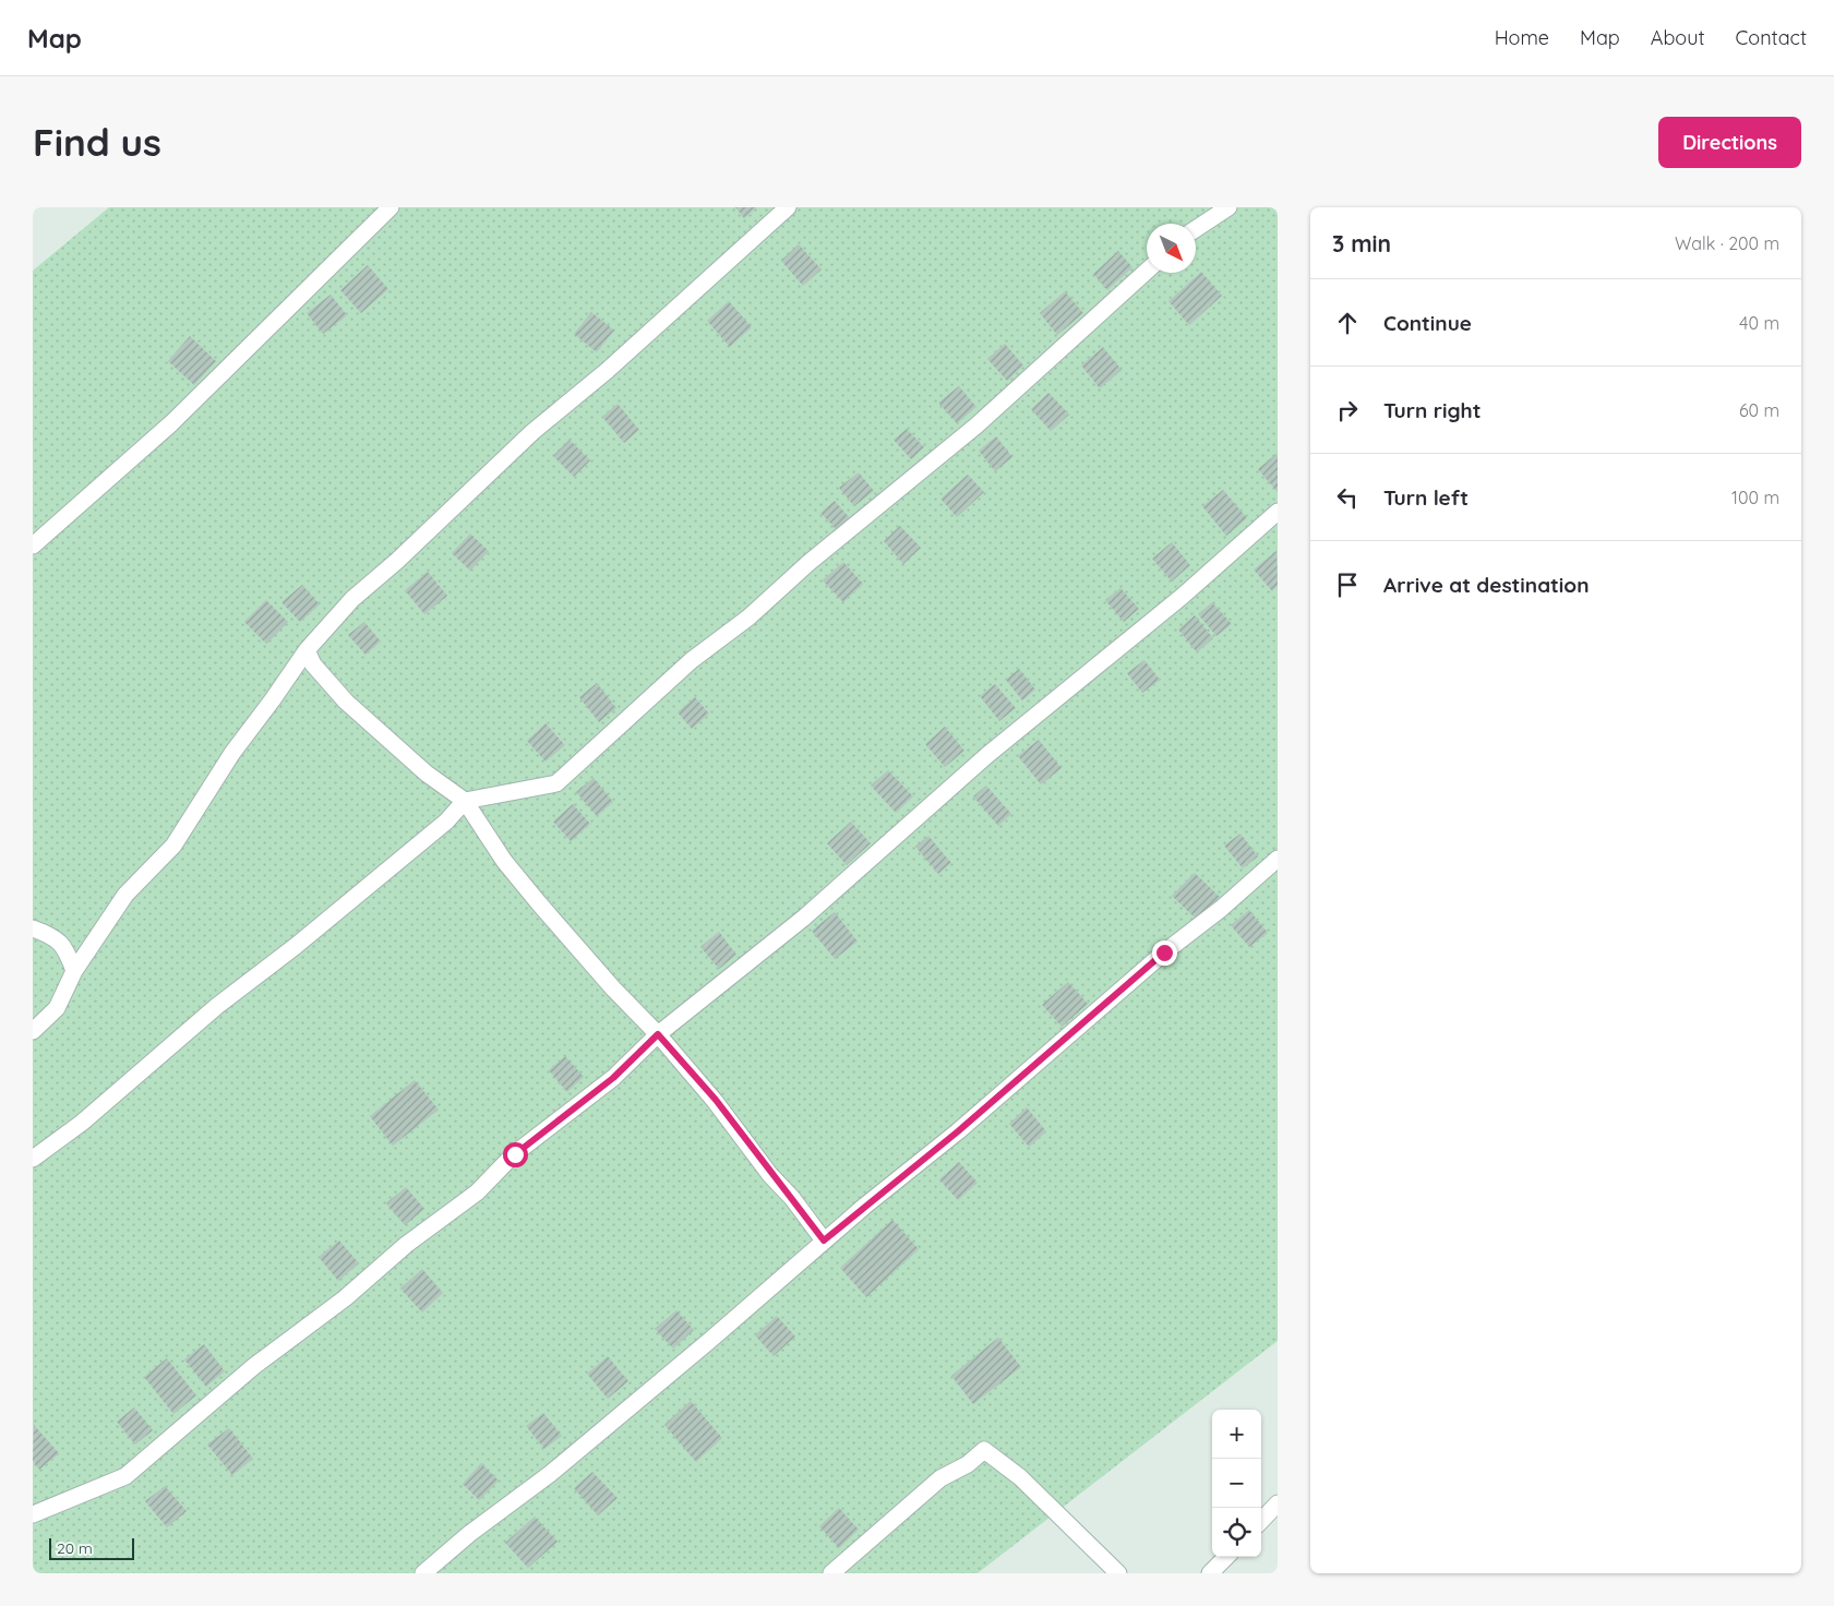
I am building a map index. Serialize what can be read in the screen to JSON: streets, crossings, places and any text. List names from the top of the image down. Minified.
{"scale_bar":"20 m","north":"bottom right","page":{"header":"Map","nav":["Home","Map","About","Contact"],"buttons":"Directions","title":"Find us","heading":["3 min","Walk · 200 m"],"list":[["Continue","40 m"],["Turn right","60 m"],["Turn left","100 m"],"Arrive at destination"],"map_buttons":["+","−"],"scale":"20 m"}}
